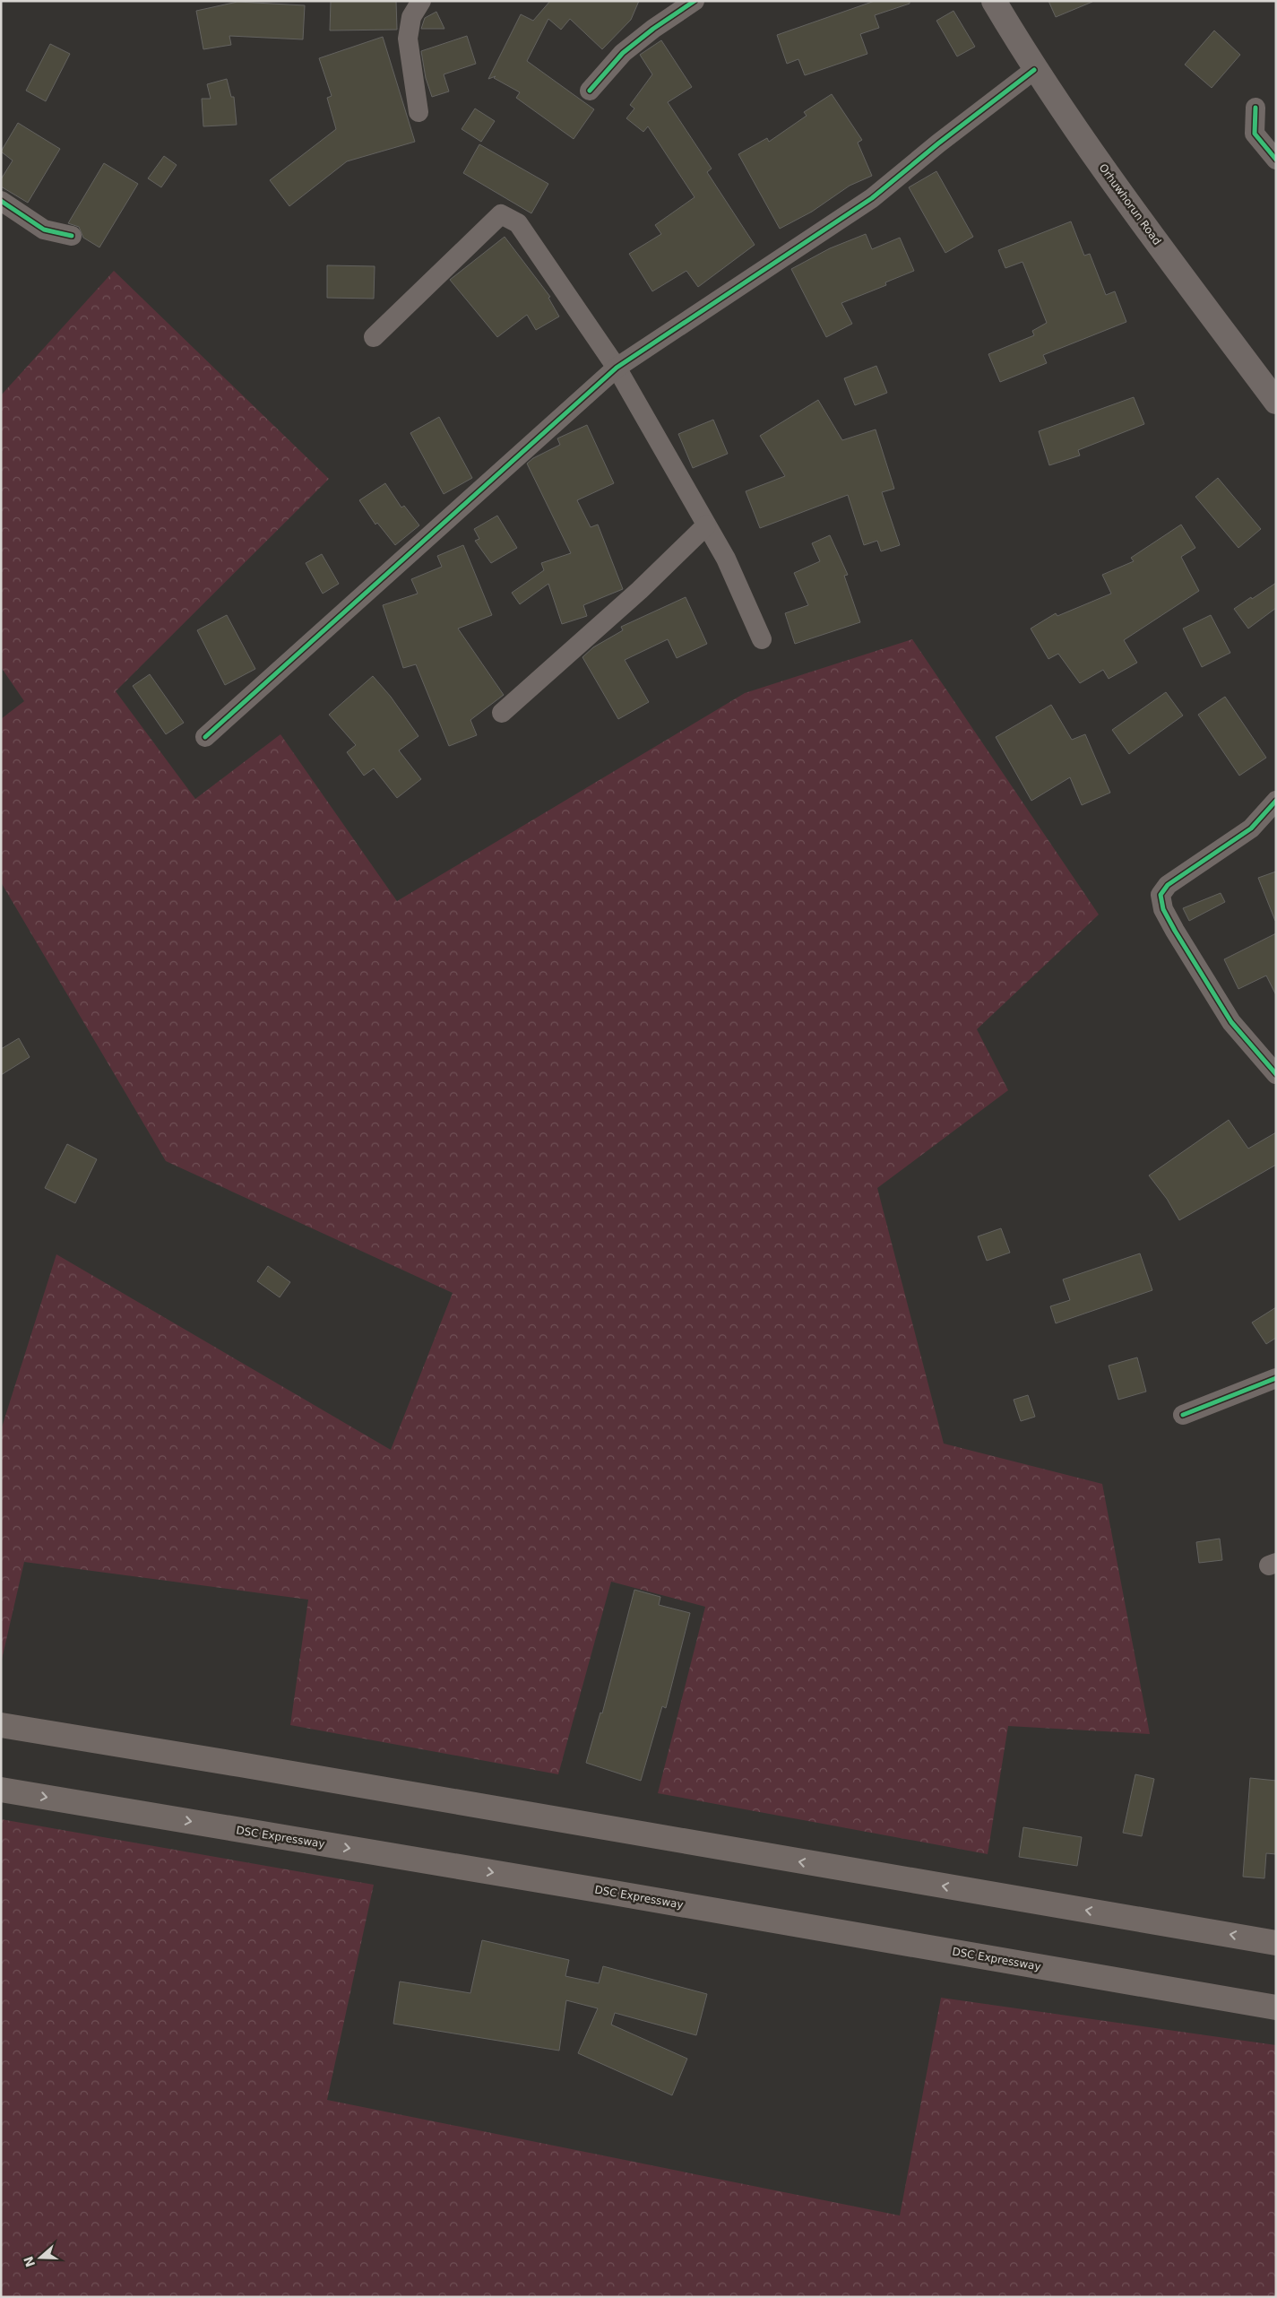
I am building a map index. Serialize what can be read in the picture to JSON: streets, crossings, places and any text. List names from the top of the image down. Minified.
{"streets":{"main road":["DSC Expressway"],"street":["Orhuwhorun Road"]},"north":"left"}
